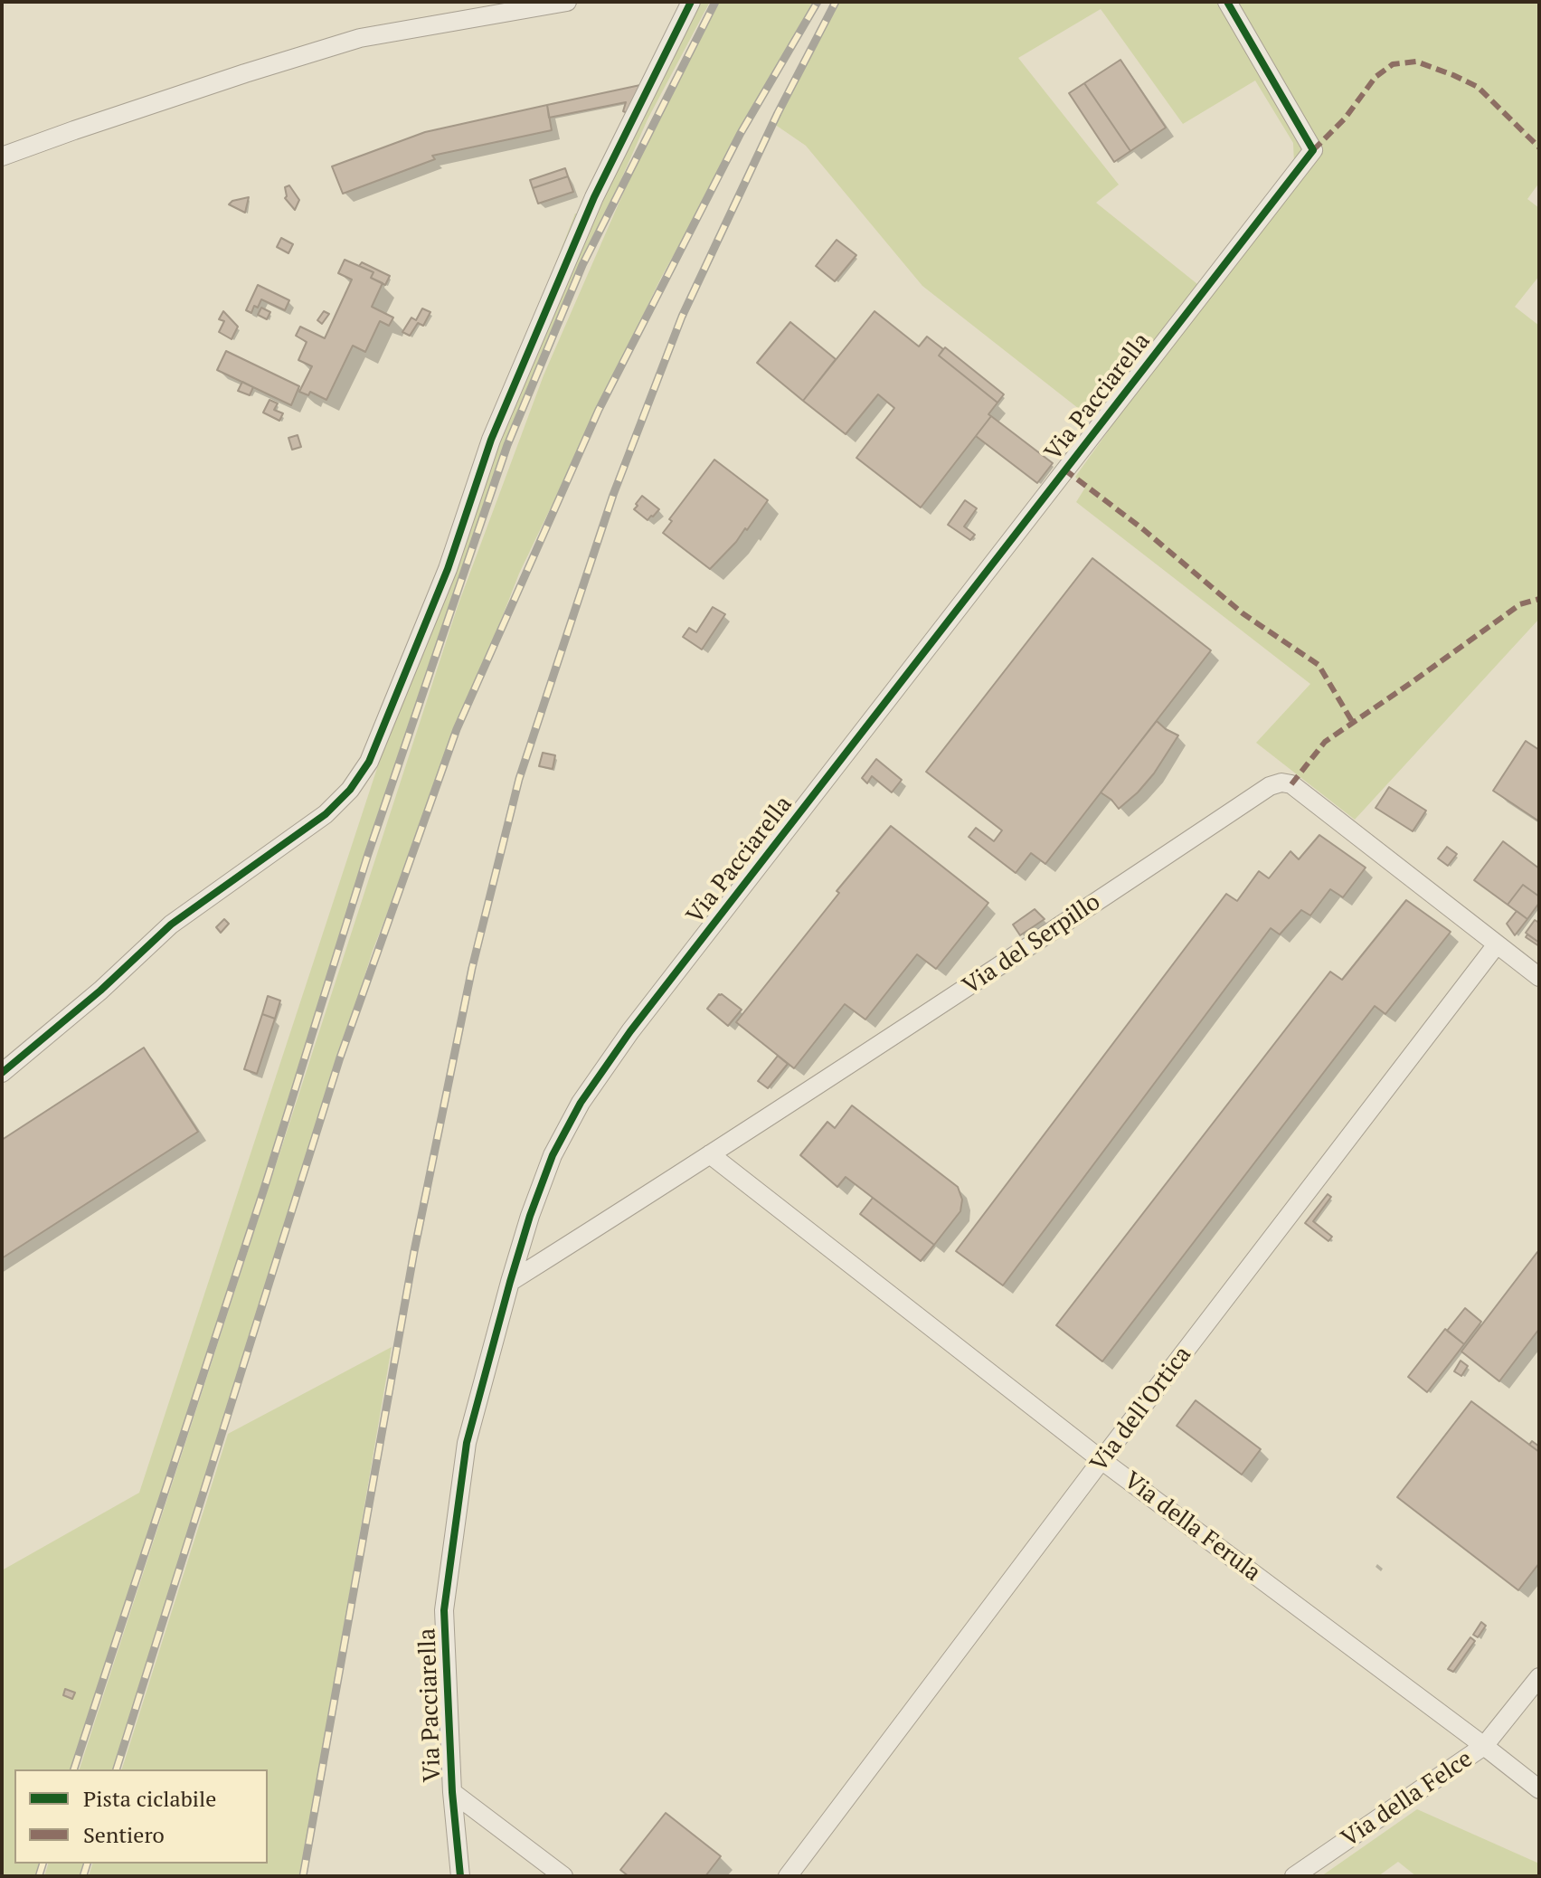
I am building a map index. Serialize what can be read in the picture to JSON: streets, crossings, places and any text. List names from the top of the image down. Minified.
{"streets":{"street":["Via Pacciarella","Via del Serpillo","Via dell'Ortica","Via della Ferula","Via della Felce"]},"crossings":[["Via Pacciarella","Via del Serpillo"],["Via del Serpillo","Via dell'Ortica"],["Via del Serpillo","Via della Ferula"],["Via dell'Ortica","Via della Ferula"],["Via della Ferula","Via della Felce"]],"legend":["Pista ciclabile","Sentiero"]}
